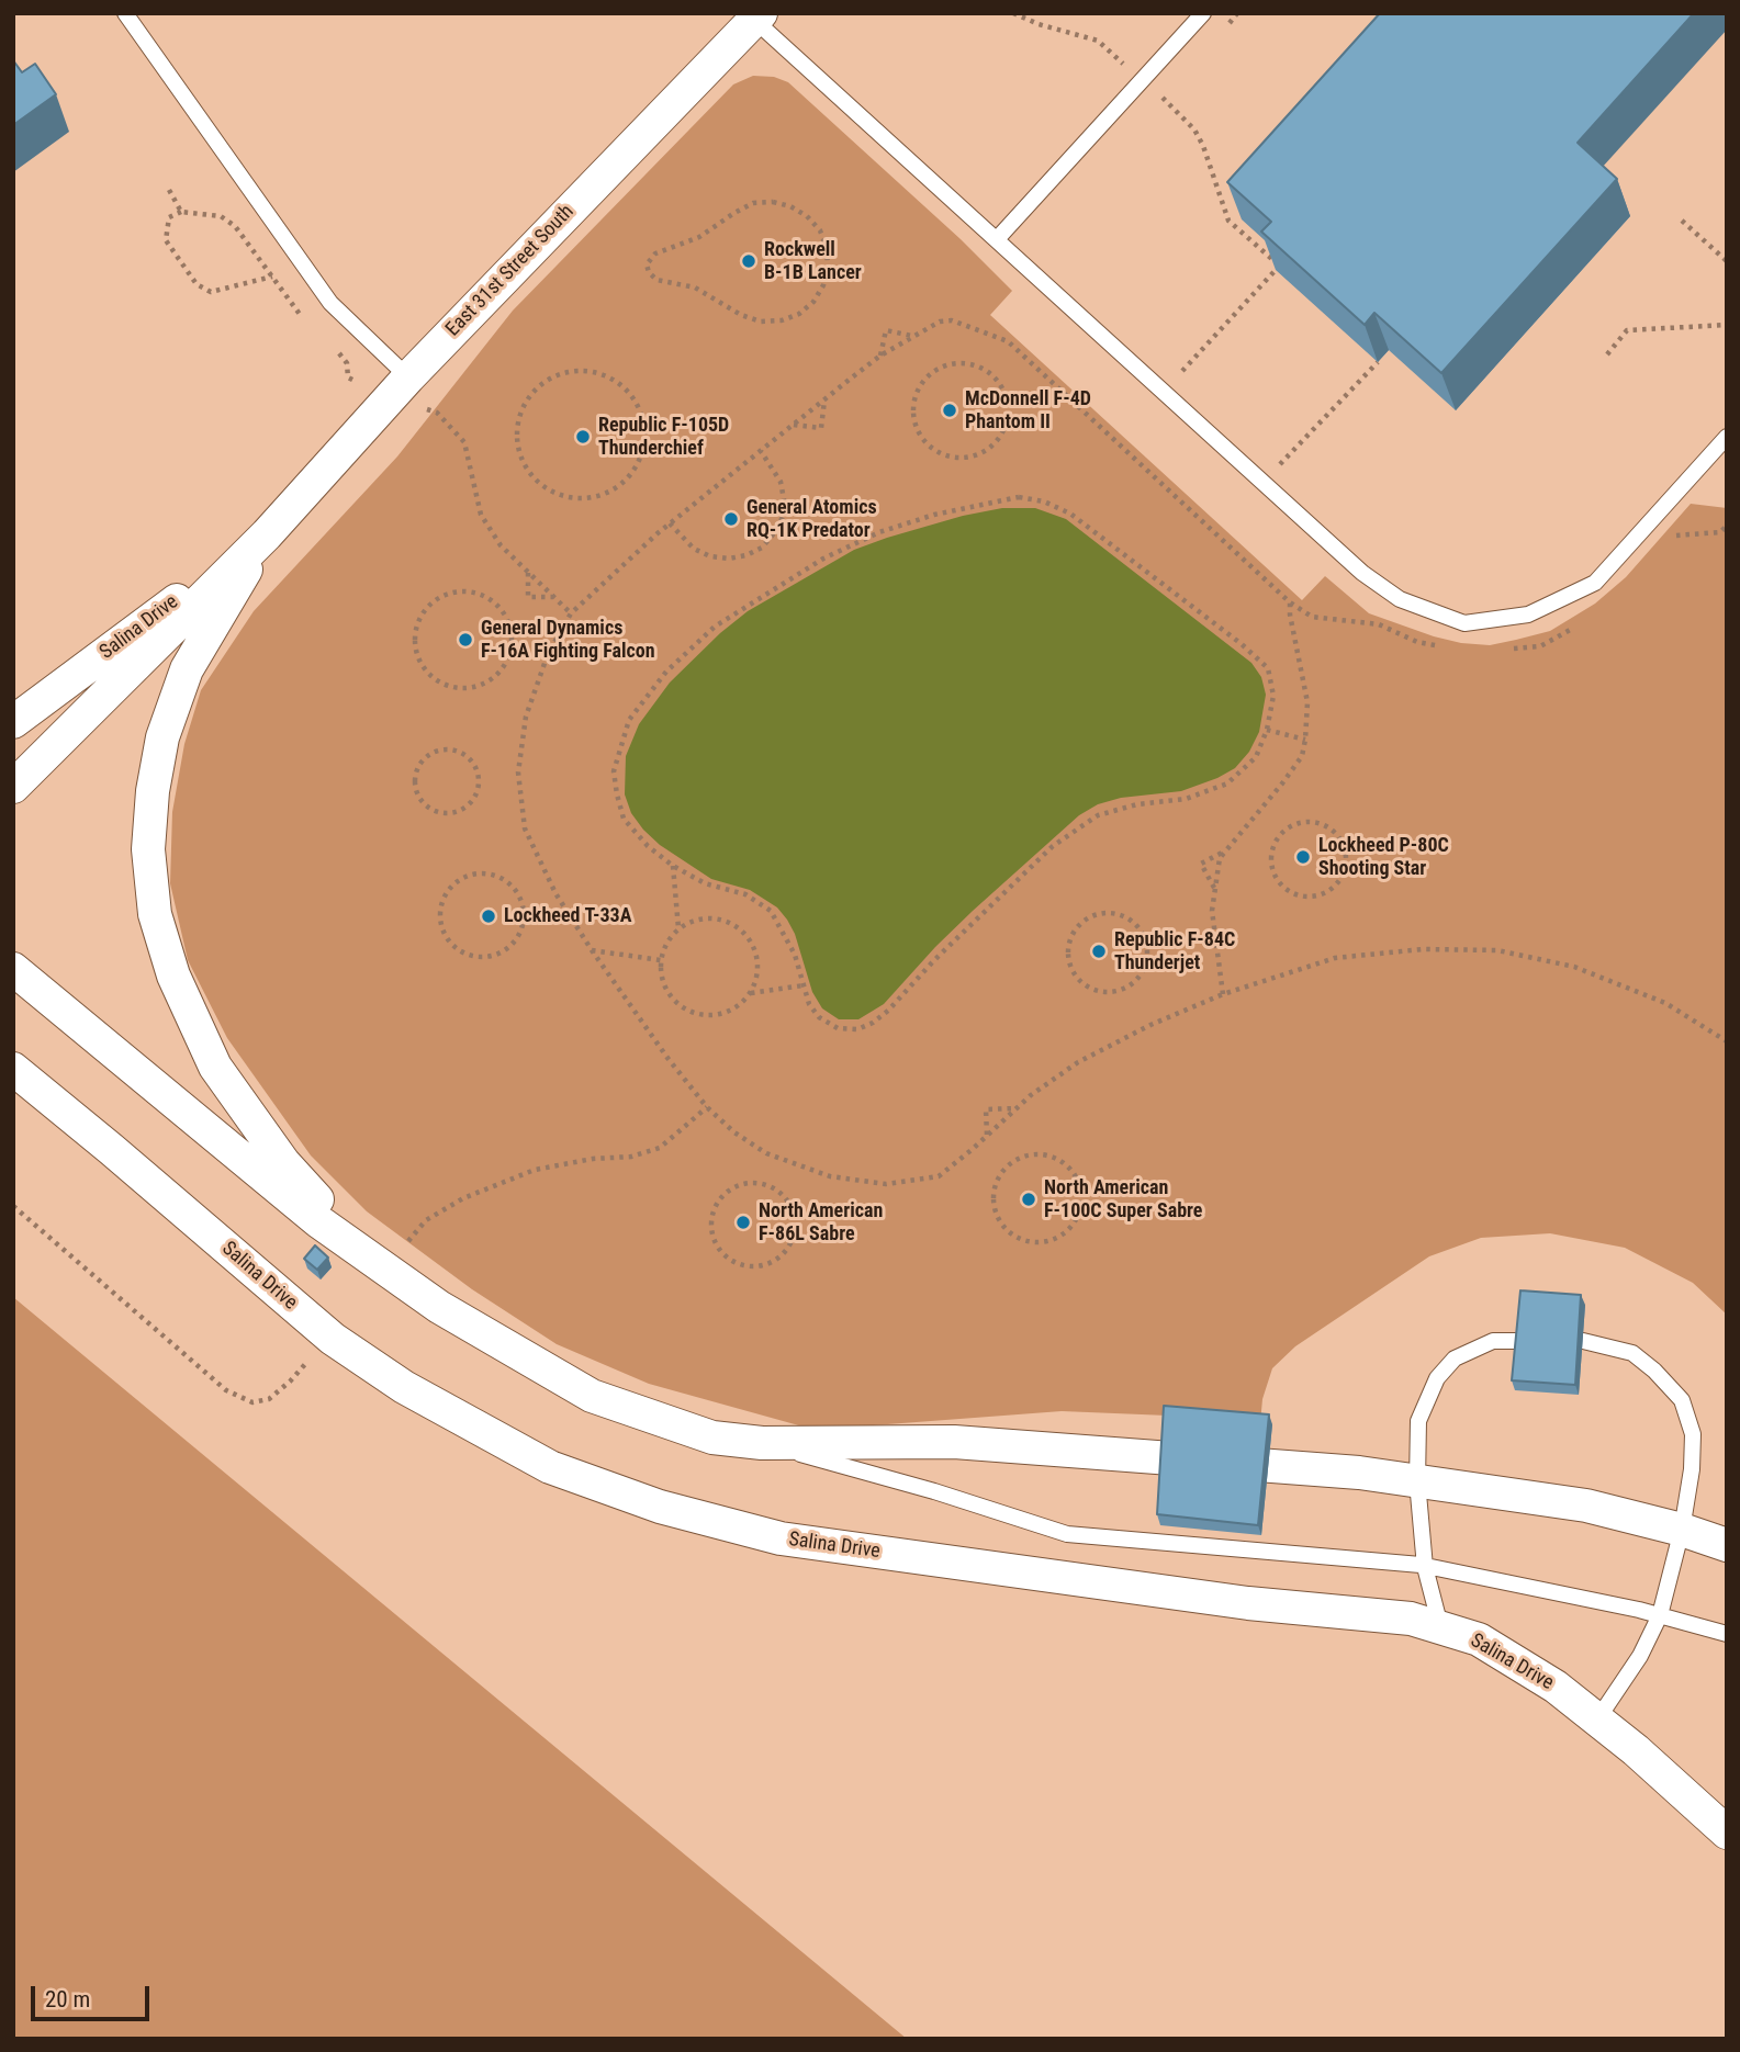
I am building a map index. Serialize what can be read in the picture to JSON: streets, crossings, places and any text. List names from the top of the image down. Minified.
{"streets":{"street":["East 31st Street South","Salina Drive"]},"crossings":[["East 31st Street South","Salina Drive"]],"places":["Rockwell B-1B Lancer","McDonnell F-4D Phantom II","Republic F-105D Thunderchief","General Atomics RQ-1K Predator","General Dynamics F-16A Fighting Falcon","Lockheed P-80C Shooting Star","Lockheed T-33A","Republic F-84C Thunderjet","North American F-100C Super Sabre","North American F-86L Sabre"],"scale_bar":"20 m"}
